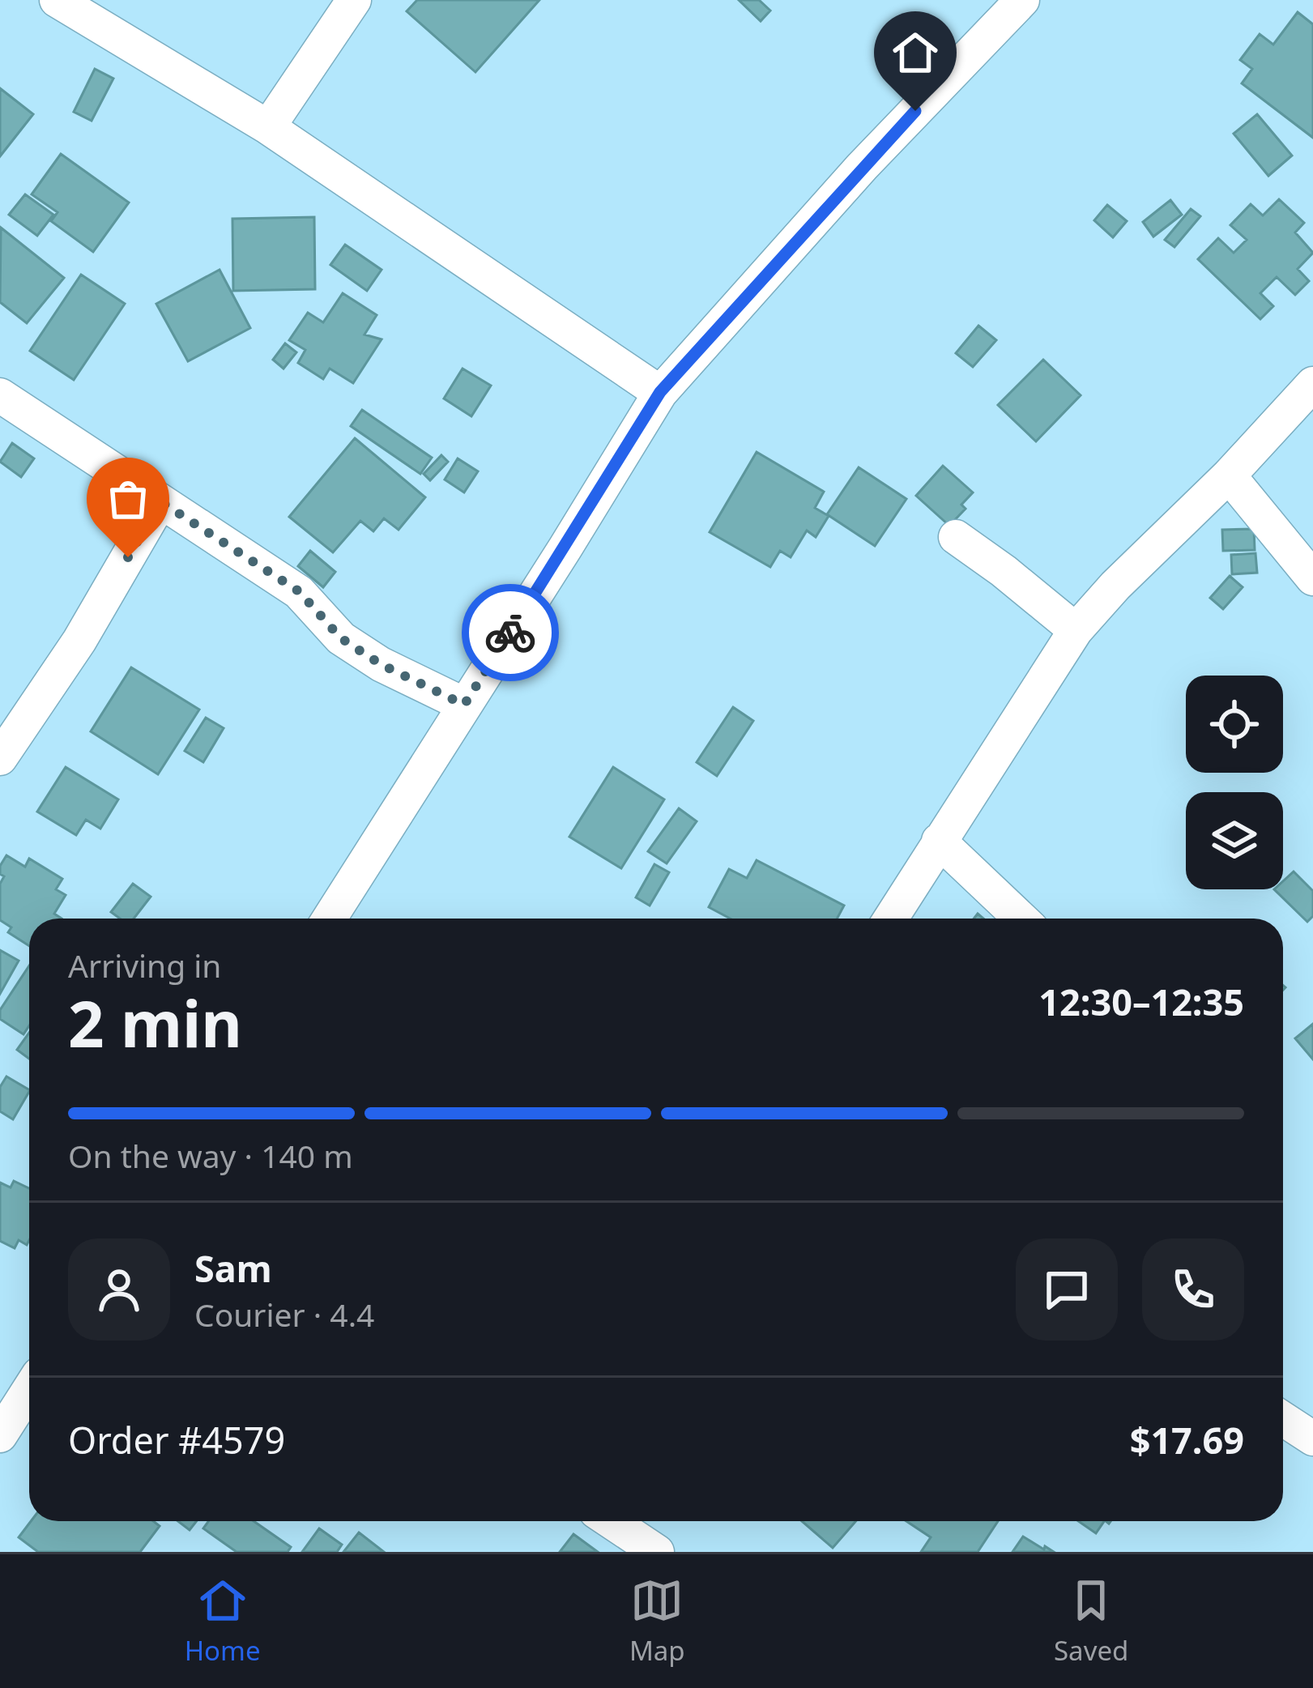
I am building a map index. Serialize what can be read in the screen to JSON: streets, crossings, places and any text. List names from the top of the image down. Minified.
{"page":{"heading":["2 min","Arriving in","12:30–12:35"],"panel":["Sam","Courier · 4.4","Order #4579","$17.69"],"bar":"On the way · 140 m","tabs":["Home","Map","Saved"]}}
